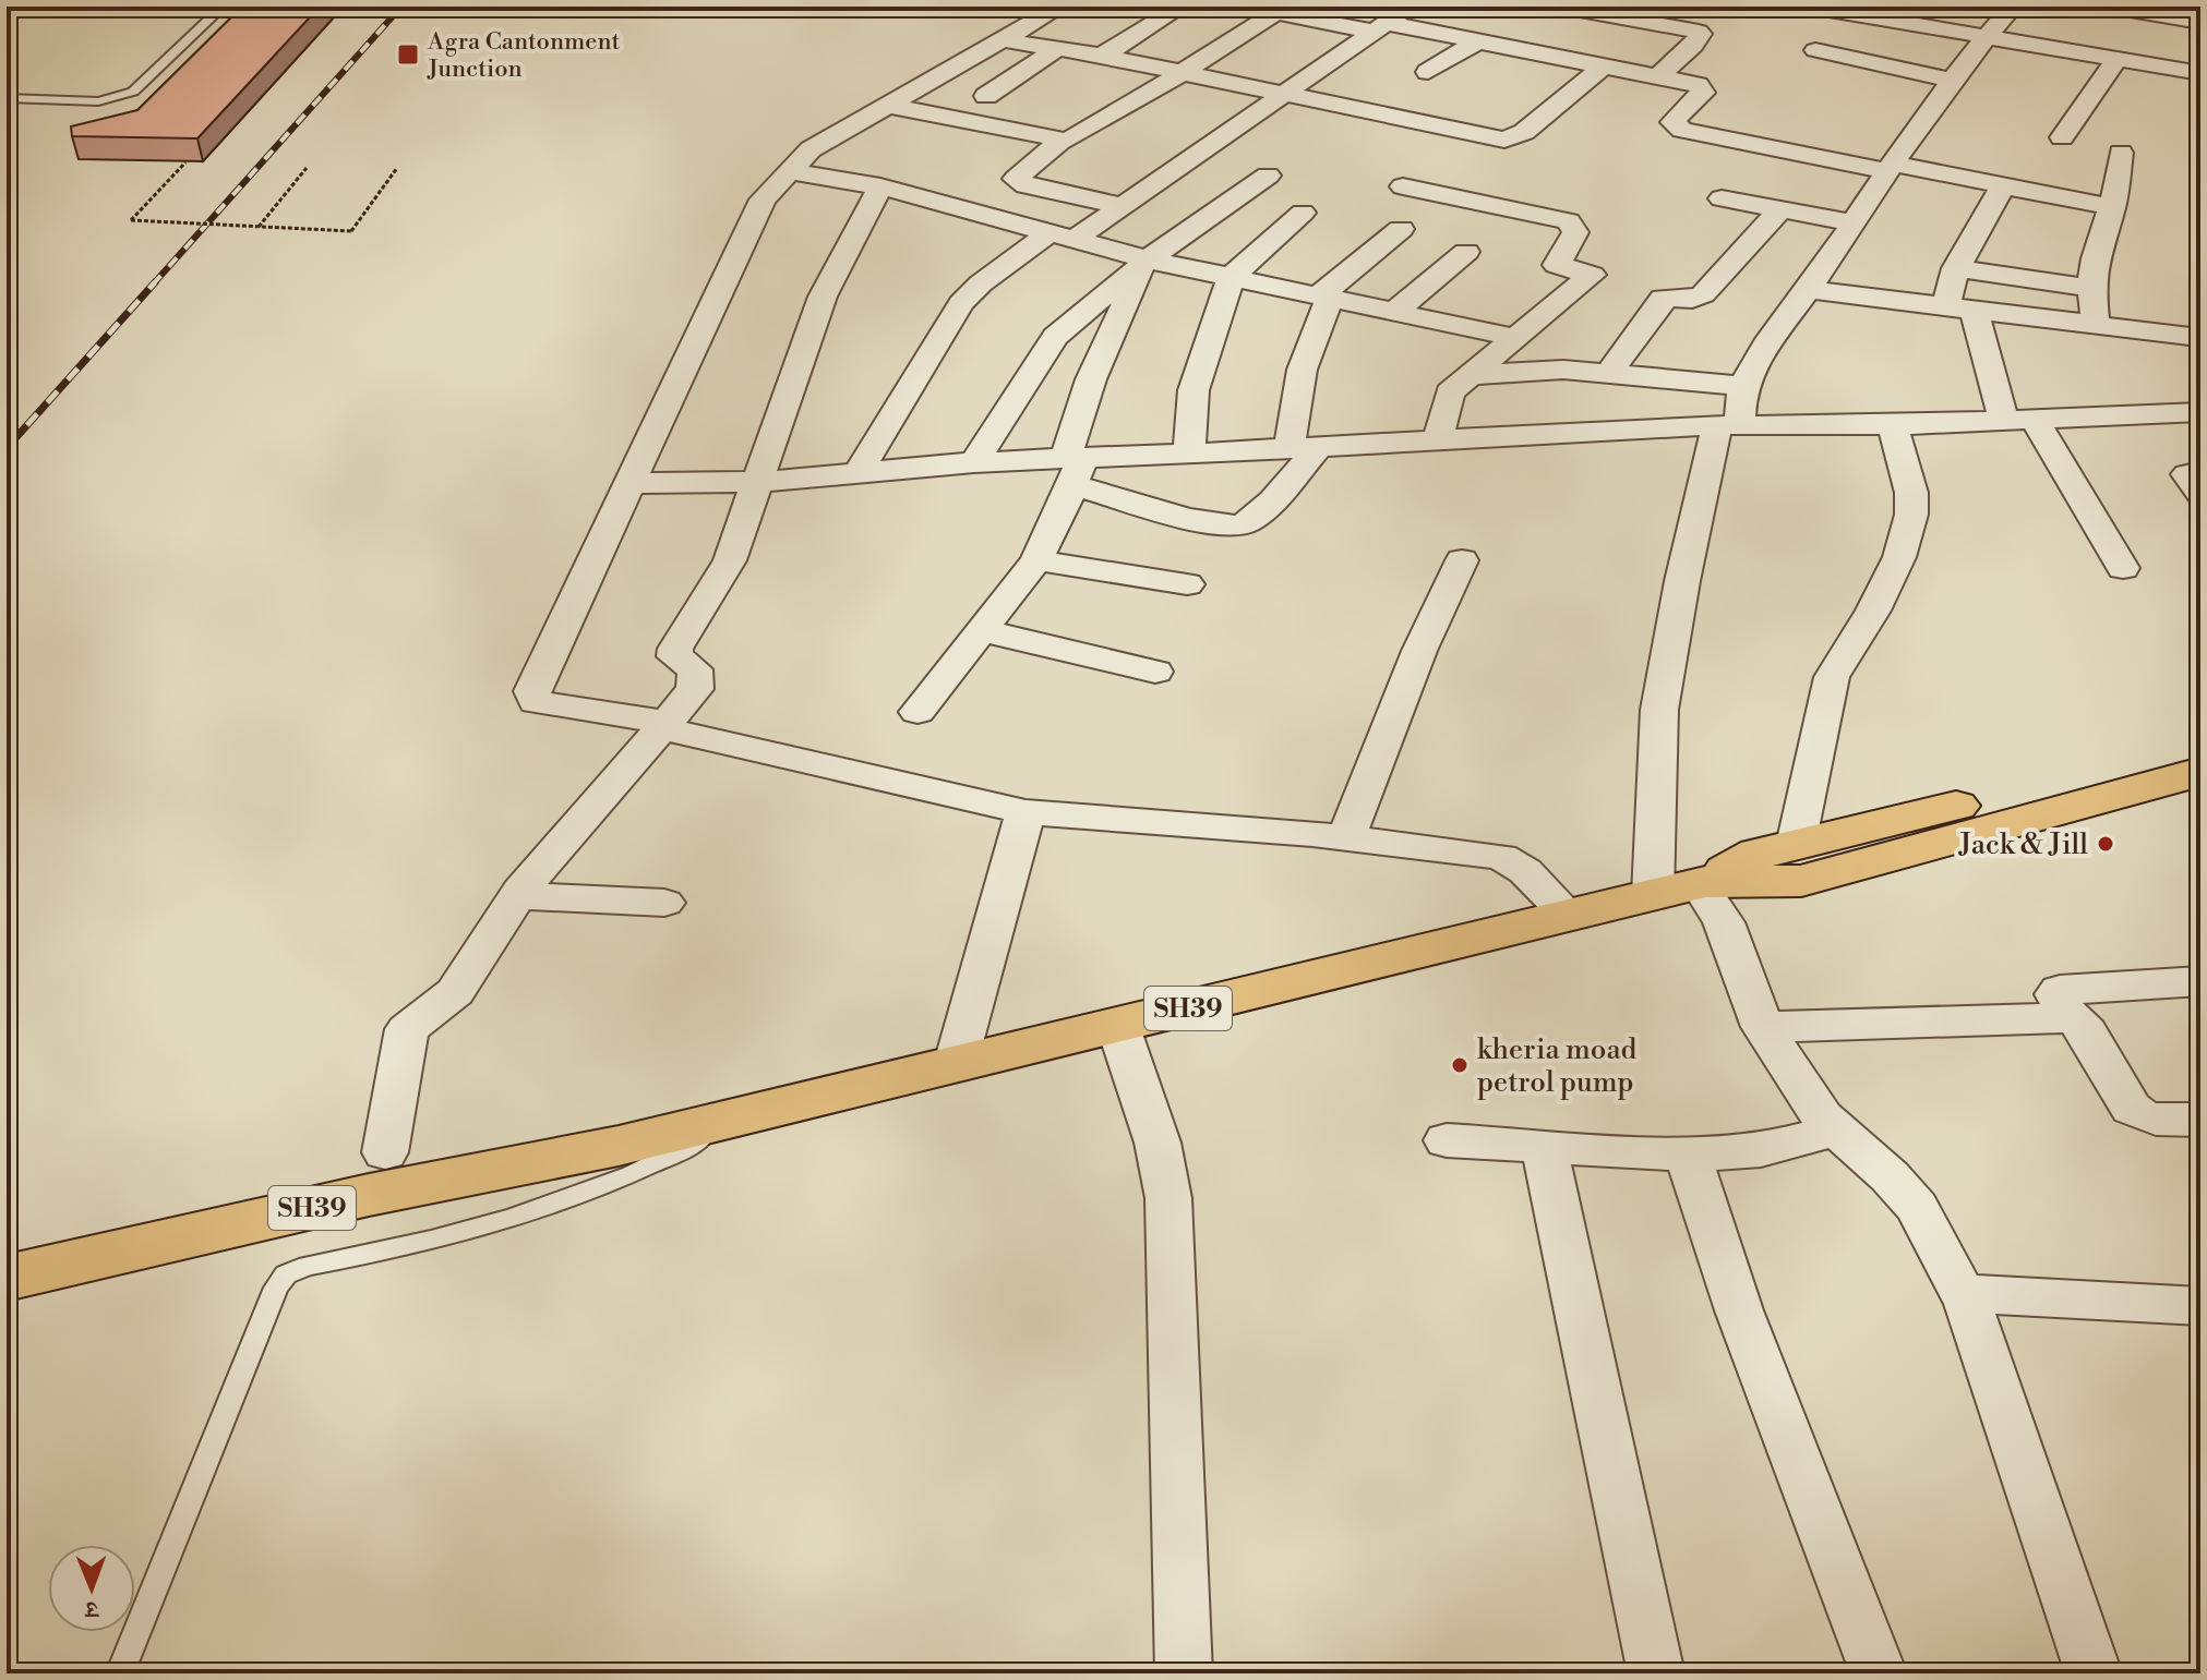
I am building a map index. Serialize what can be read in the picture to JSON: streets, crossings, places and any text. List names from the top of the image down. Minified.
{"streets":{"main road":["SH39"]},"places":{"transit":["Agra Cantonment Junction"],"other":["Jack & Jill","kheria moad petrol pump"]},"north":"bottom"}
